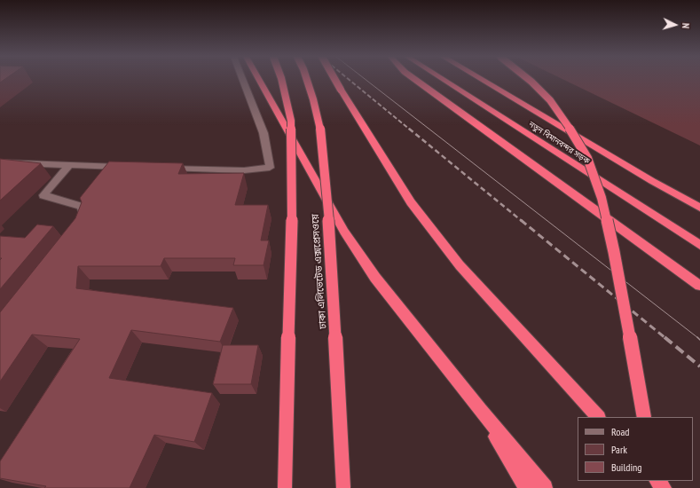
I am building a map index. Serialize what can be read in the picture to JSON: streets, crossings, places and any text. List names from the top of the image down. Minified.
{"streets":{"highway":["নতুন বিমানবন্দর সড়ক","ঢাকা এলিভেটেড এক্সপ্রেসওয়ে"]},"legend":["Road","Park","Building"],"north":"right"}
